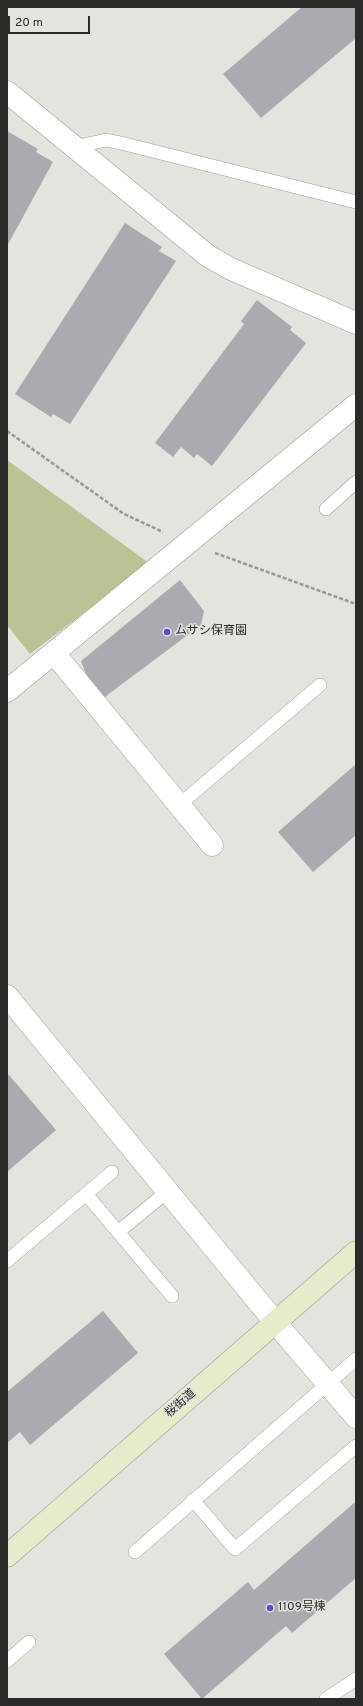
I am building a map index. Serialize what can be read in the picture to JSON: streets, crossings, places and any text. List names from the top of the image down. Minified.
{"streets":{"street":["桜街道"]},"places":["ムサシ保育園","1109号棟"],"scale_bar":"20 m"}
